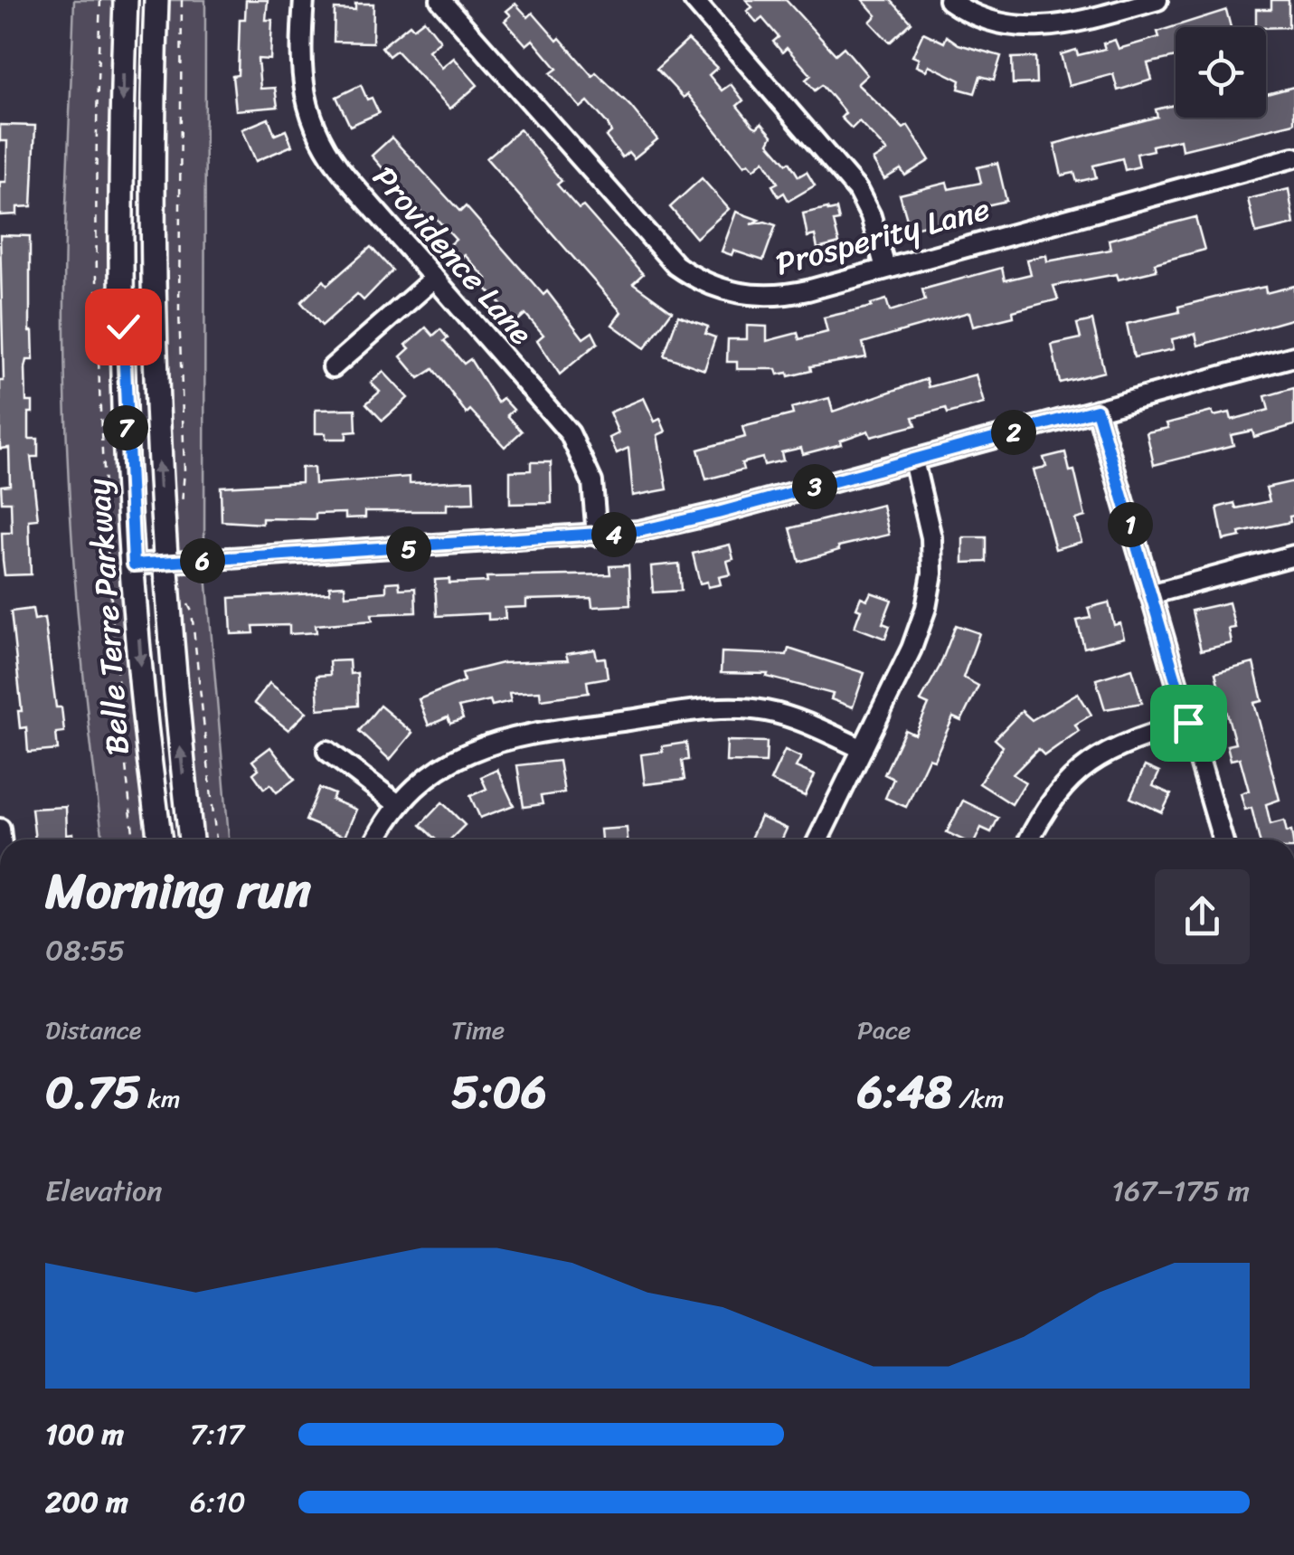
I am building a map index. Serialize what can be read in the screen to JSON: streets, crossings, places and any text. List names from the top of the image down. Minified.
{"streets":{"main road":["Belle Terre Parkway"],"street":["Prosperity Lane","Providence Lane"]},"page":{"pins":["7","2","3","1","4","5","6"],"heading":["Morning run","08:55"],"stats":[["Distance","0.75 km"],["Time","5:06"],["Pace","6:48 /km"]],"chart":["Elevation","167–175 m"],"list":[{"name":"100 m","note":"7:17"},{"name":"200 m","note":"6:10"}]}}
